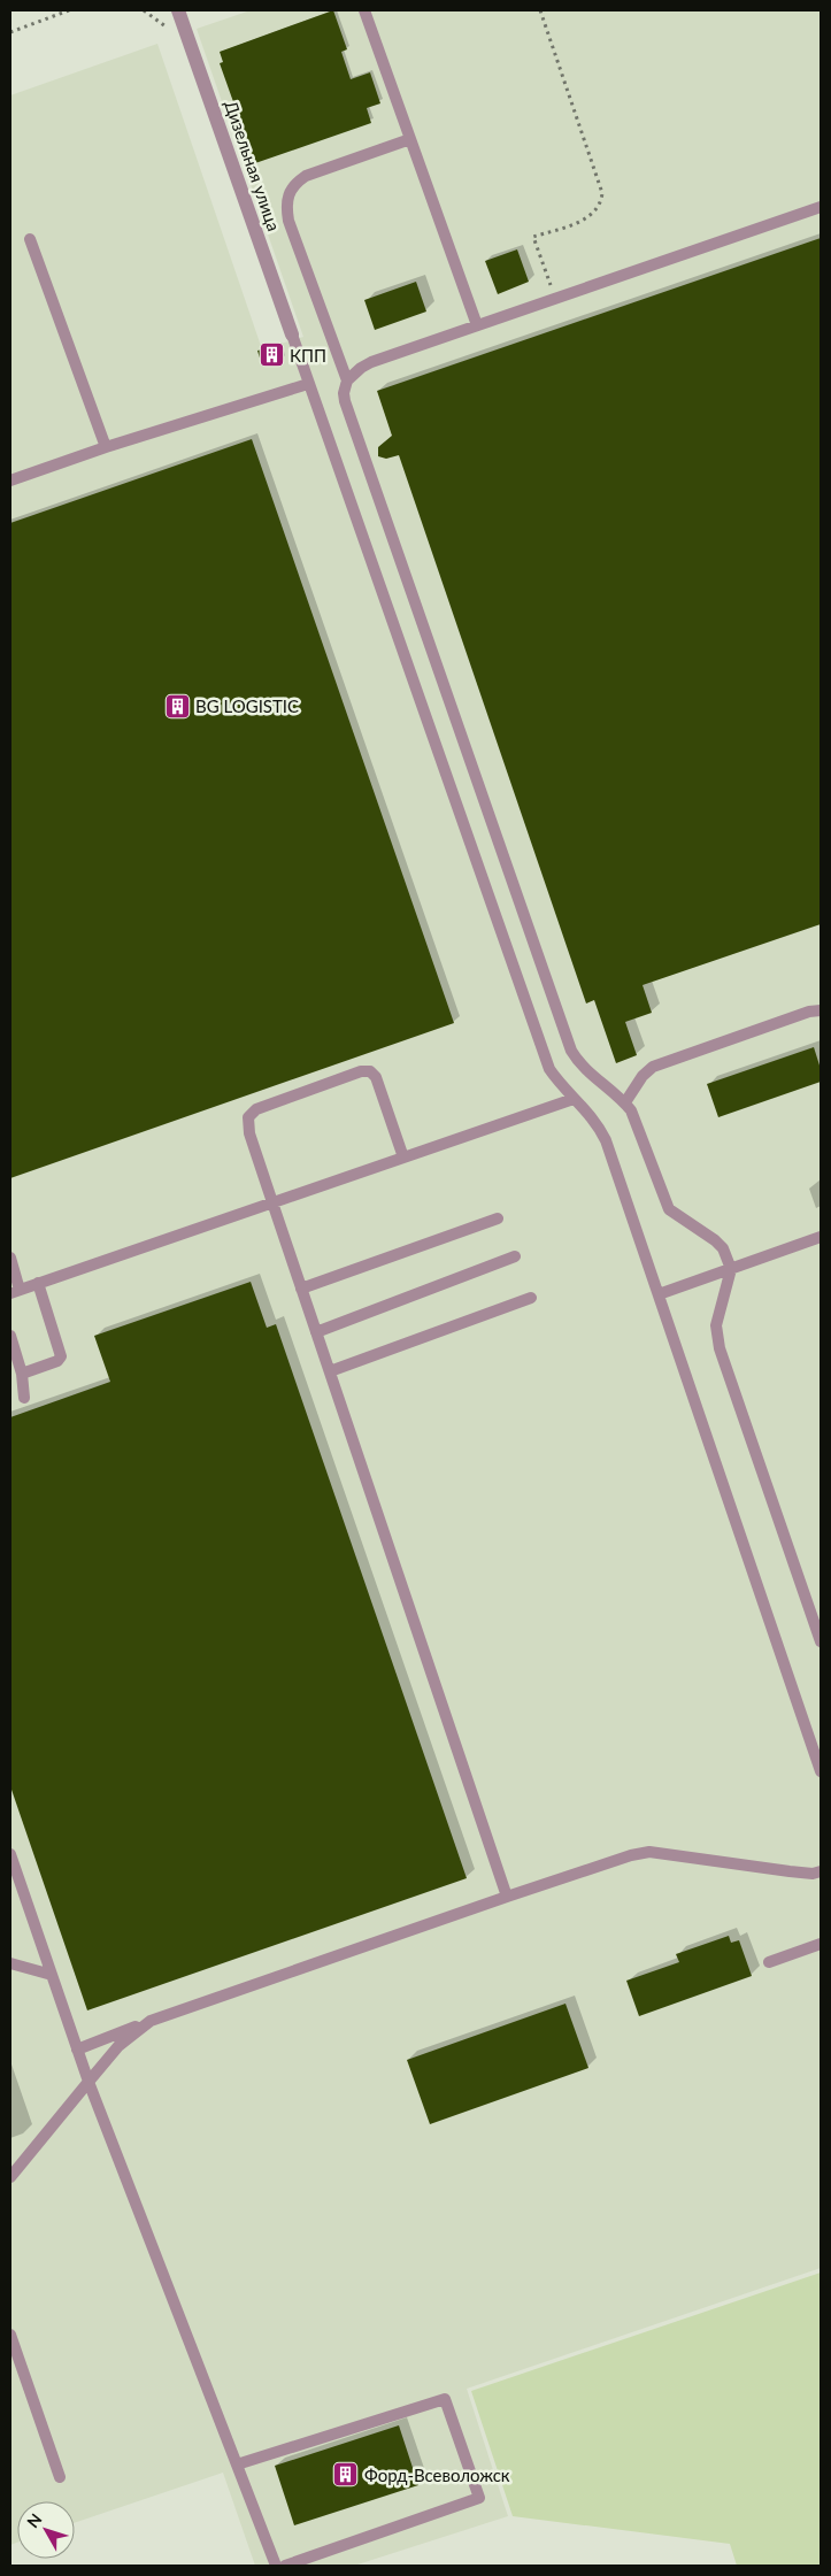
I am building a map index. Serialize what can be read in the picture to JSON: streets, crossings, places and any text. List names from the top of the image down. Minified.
{"streets":{"street":["Дизельная улица"]},"places":{"building":["КПП","BG LOGISTIC","Форд-Всеволожск"]},"north":"top left"}
